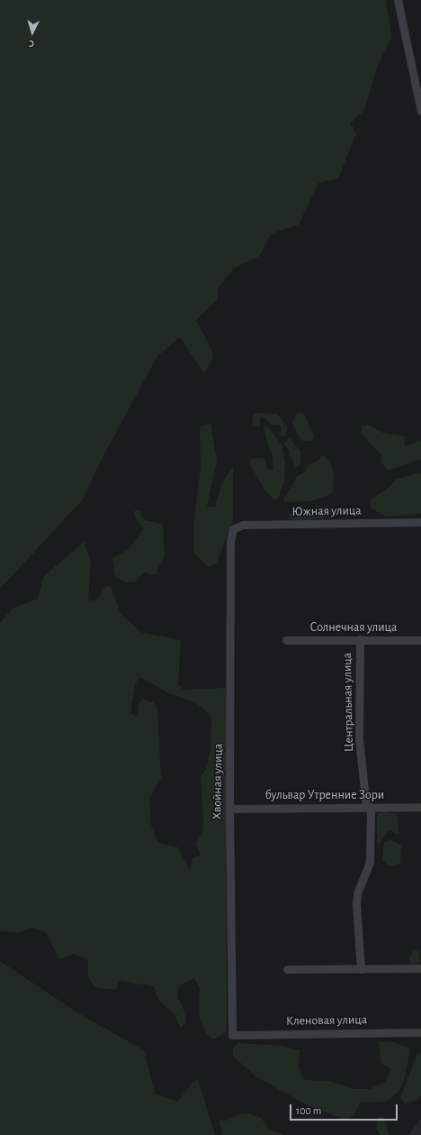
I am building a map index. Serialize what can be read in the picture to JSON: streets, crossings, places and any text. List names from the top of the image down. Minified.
{"streets":{"street":["Южная улица","Солнечная улица","Центральная улица","Хвойная улица","бульвар Утренние Зори","Кленовая улица"]},"crossings":[["Южная улица","Хвойная улица"],["Солнечная улица","Центральная улица"],["Центральная улица","бульвар Утренние Зори"],["Хвойная улица","бульвар Утренние Зори"],["Хвойная улица","Кленовая улица"]],"scale_bar":"100 m","north":"bottom"}
